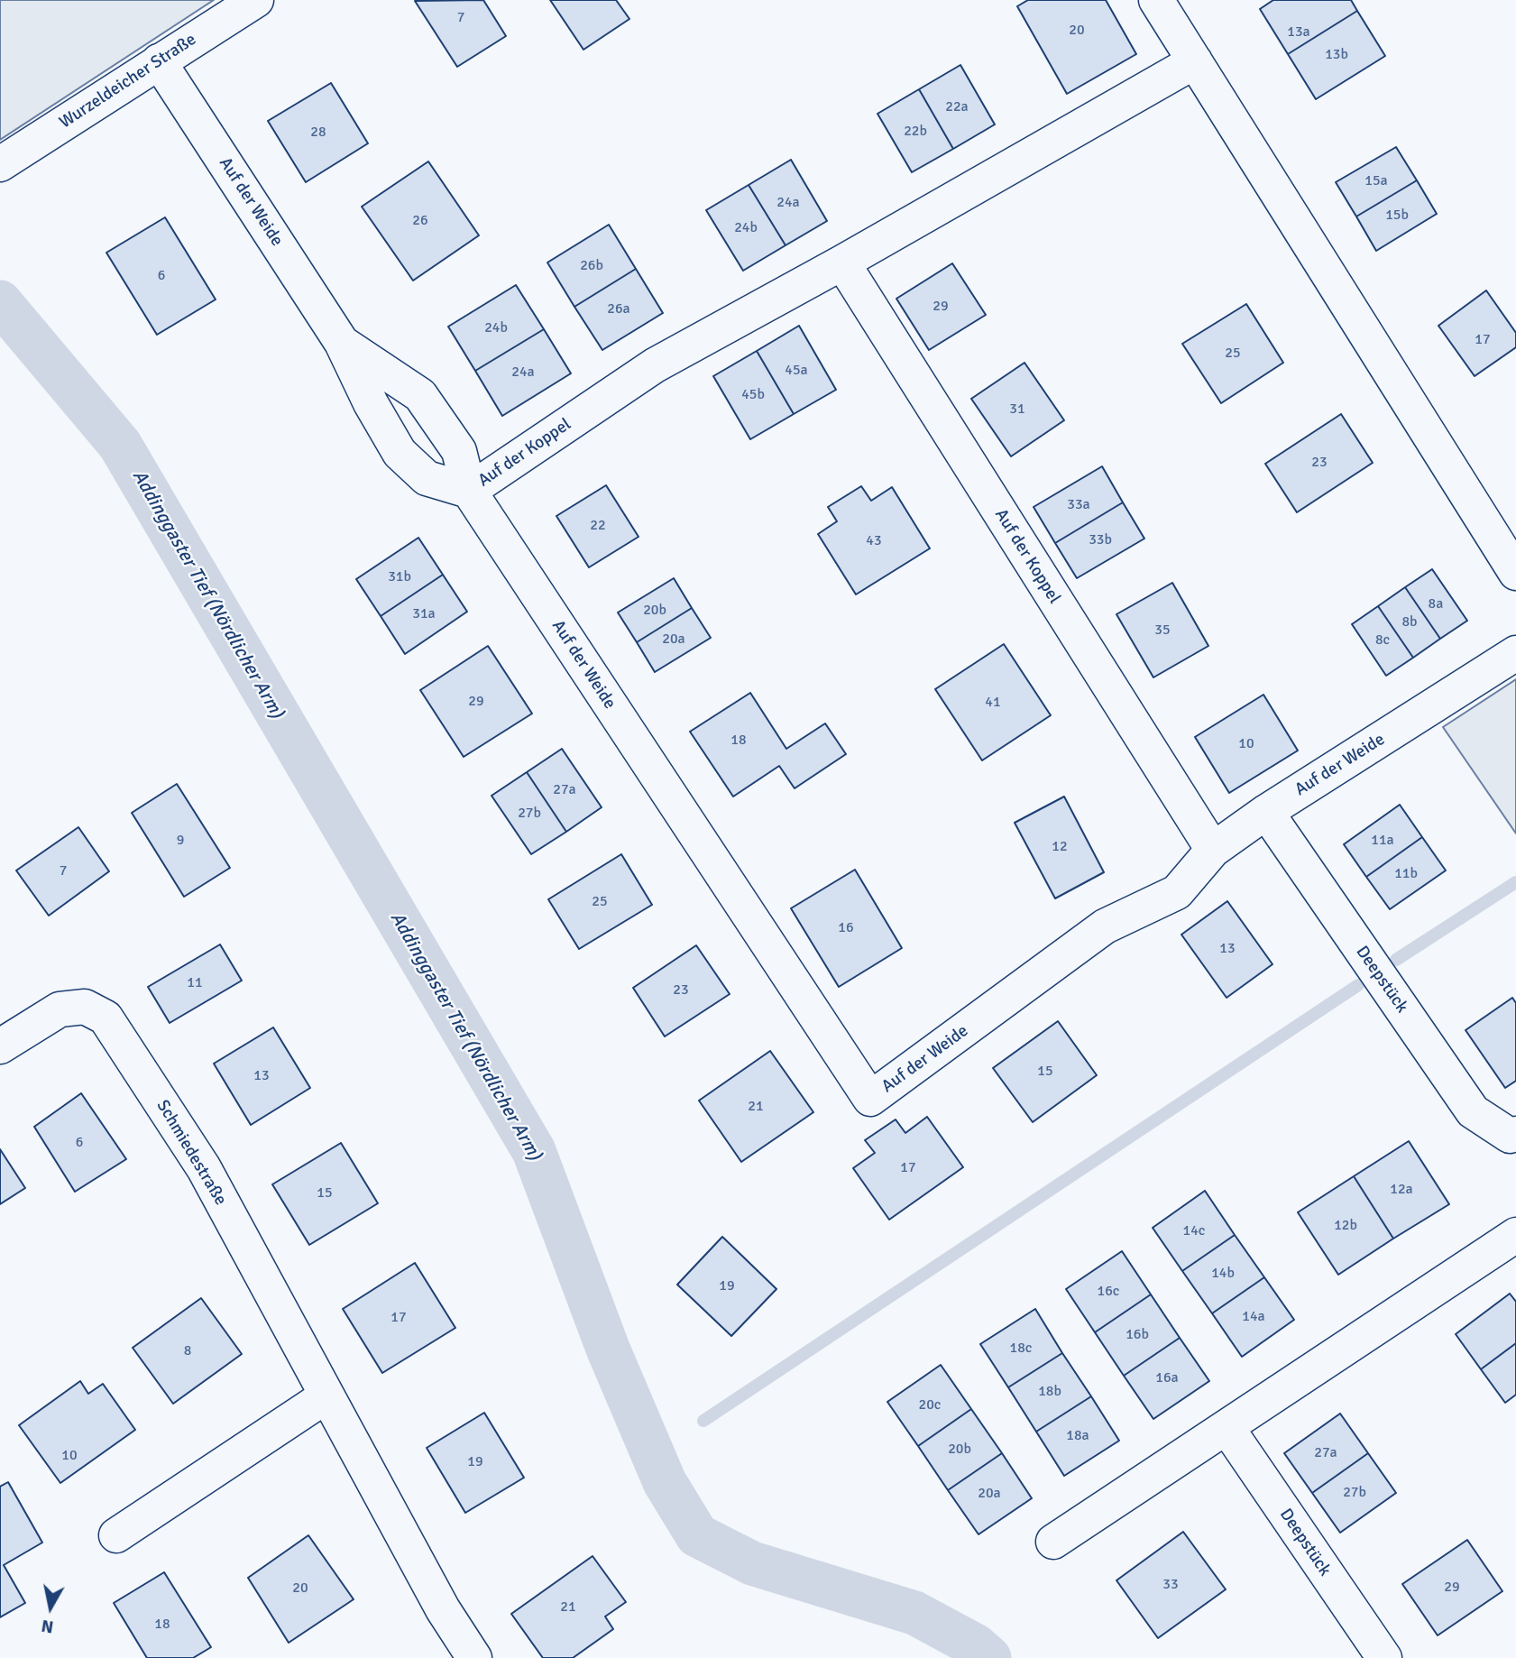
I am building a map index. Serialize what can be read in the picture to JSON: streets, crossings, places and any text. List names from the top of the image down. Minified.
{"streets":{"street":["Wurzeldeicher Straße","Auf der Weide","Auf der Koppel","Deepstück","Schmiedestraße"]},"crossings":[["Wurzeldeicher Straße","Auf der Weide"],["Auf der Weide","Auf der Koppel"],["Auf der Weide","Deepstück"]],"water":["Addinggaster Tief (Nördlicher Arm)"],"house_numbers":["7","20","13a","13b","22a","22b","28","15a","24a","15b","26","24b","26b","6","29","26a","24b","17","25","45a","24a","45b","31","23","33a","22","33b","43","31b","8a","20b","31a","8b","35","20a","8c","29","41","18","10","27a","27b","9","11a","12","7","11b","25","16","13","11","23","15","13","21","6","17","12a","15","12b","14c","14b","19","16c","14a","17","16b","18c","8","16a","18b","20c","18a","20b","27a","10","19","27b","20a","33","29","20","21","18"],"north":"bottom"}
